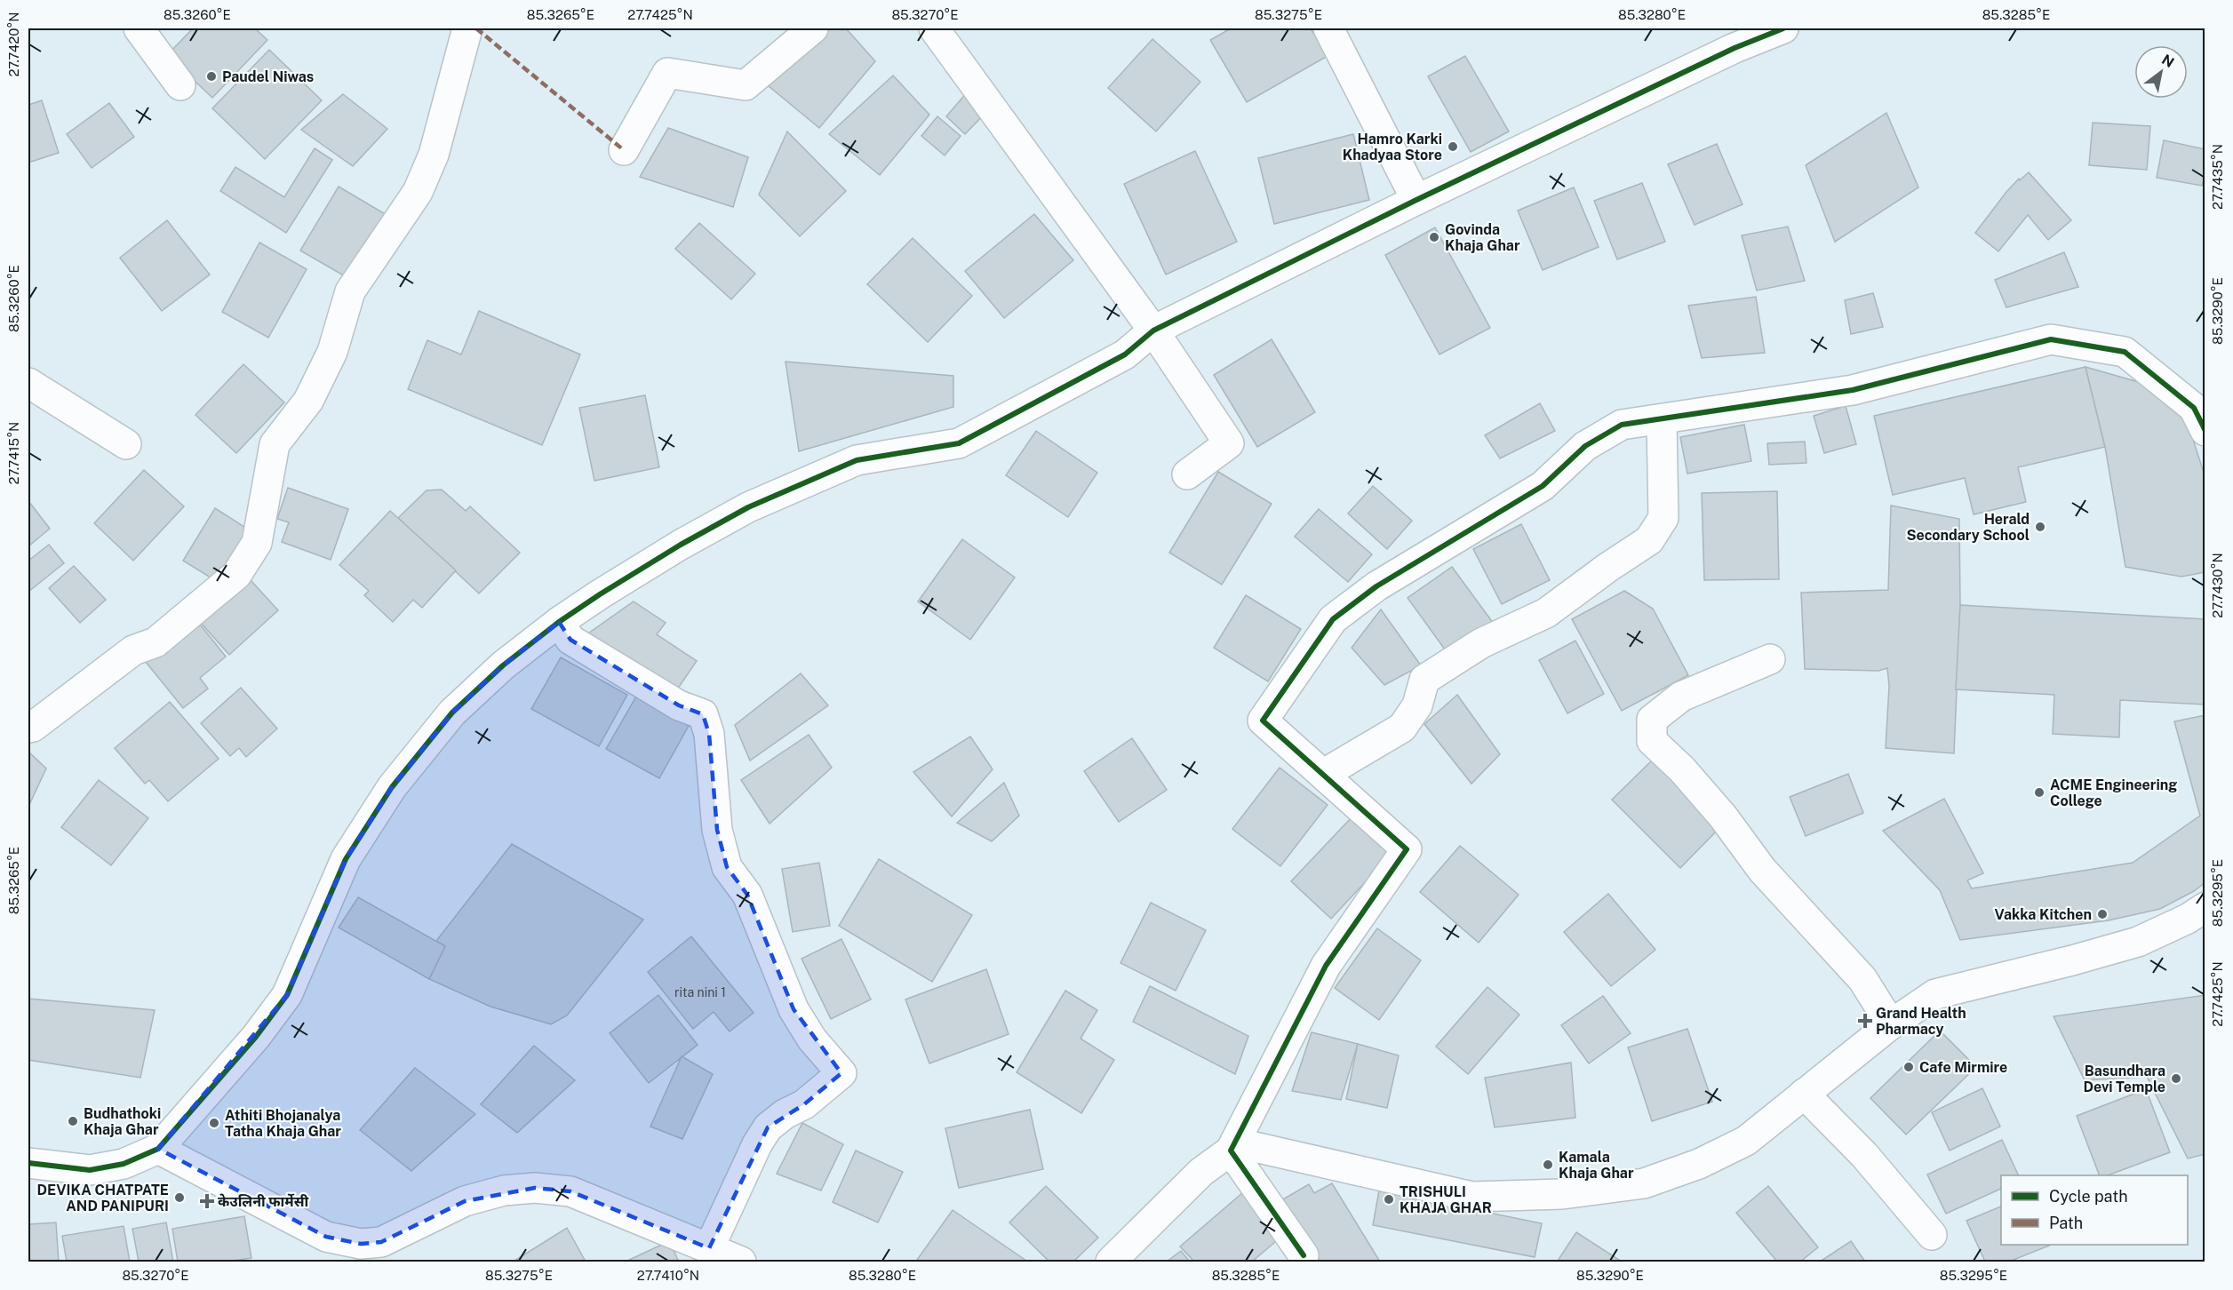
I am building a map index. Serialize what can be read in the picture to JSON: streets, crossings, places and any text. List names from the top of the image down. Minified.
{"places":{"other":["Paudel Niwas","Hamro Karki Khadyaa Store","Govinda Khaja Ghar","Herald Secondary School","ACME Engineering College","Vakka Kitchen","Cafe Mirmire","Basundhara Devi Temple","Budhathoki Khaja Ghar","Athiti Bhojanalya Tatha Khaja Ghar","Kamala Khaja Ghar","DEVIKA CHATPATE AND PANIPURI","TRISHULI KHAJA GHAR"],"health":["Grand Health Pharmacy","केउलिनी फार्मेसी"]},"house_numbers":["rita nini 1"],"legend":["Cycle path","Path"],"north":"top right","coordinates":["85.3260°E","85.3265°E","27.7425°N","85.3270°E","85.3275°E","85.3280°E","85.3285°E","27.7420°N","27.7435°N","85.3290°E","27.7415°N","27.7430°N","85.3295°E","27.7410°N"]}
